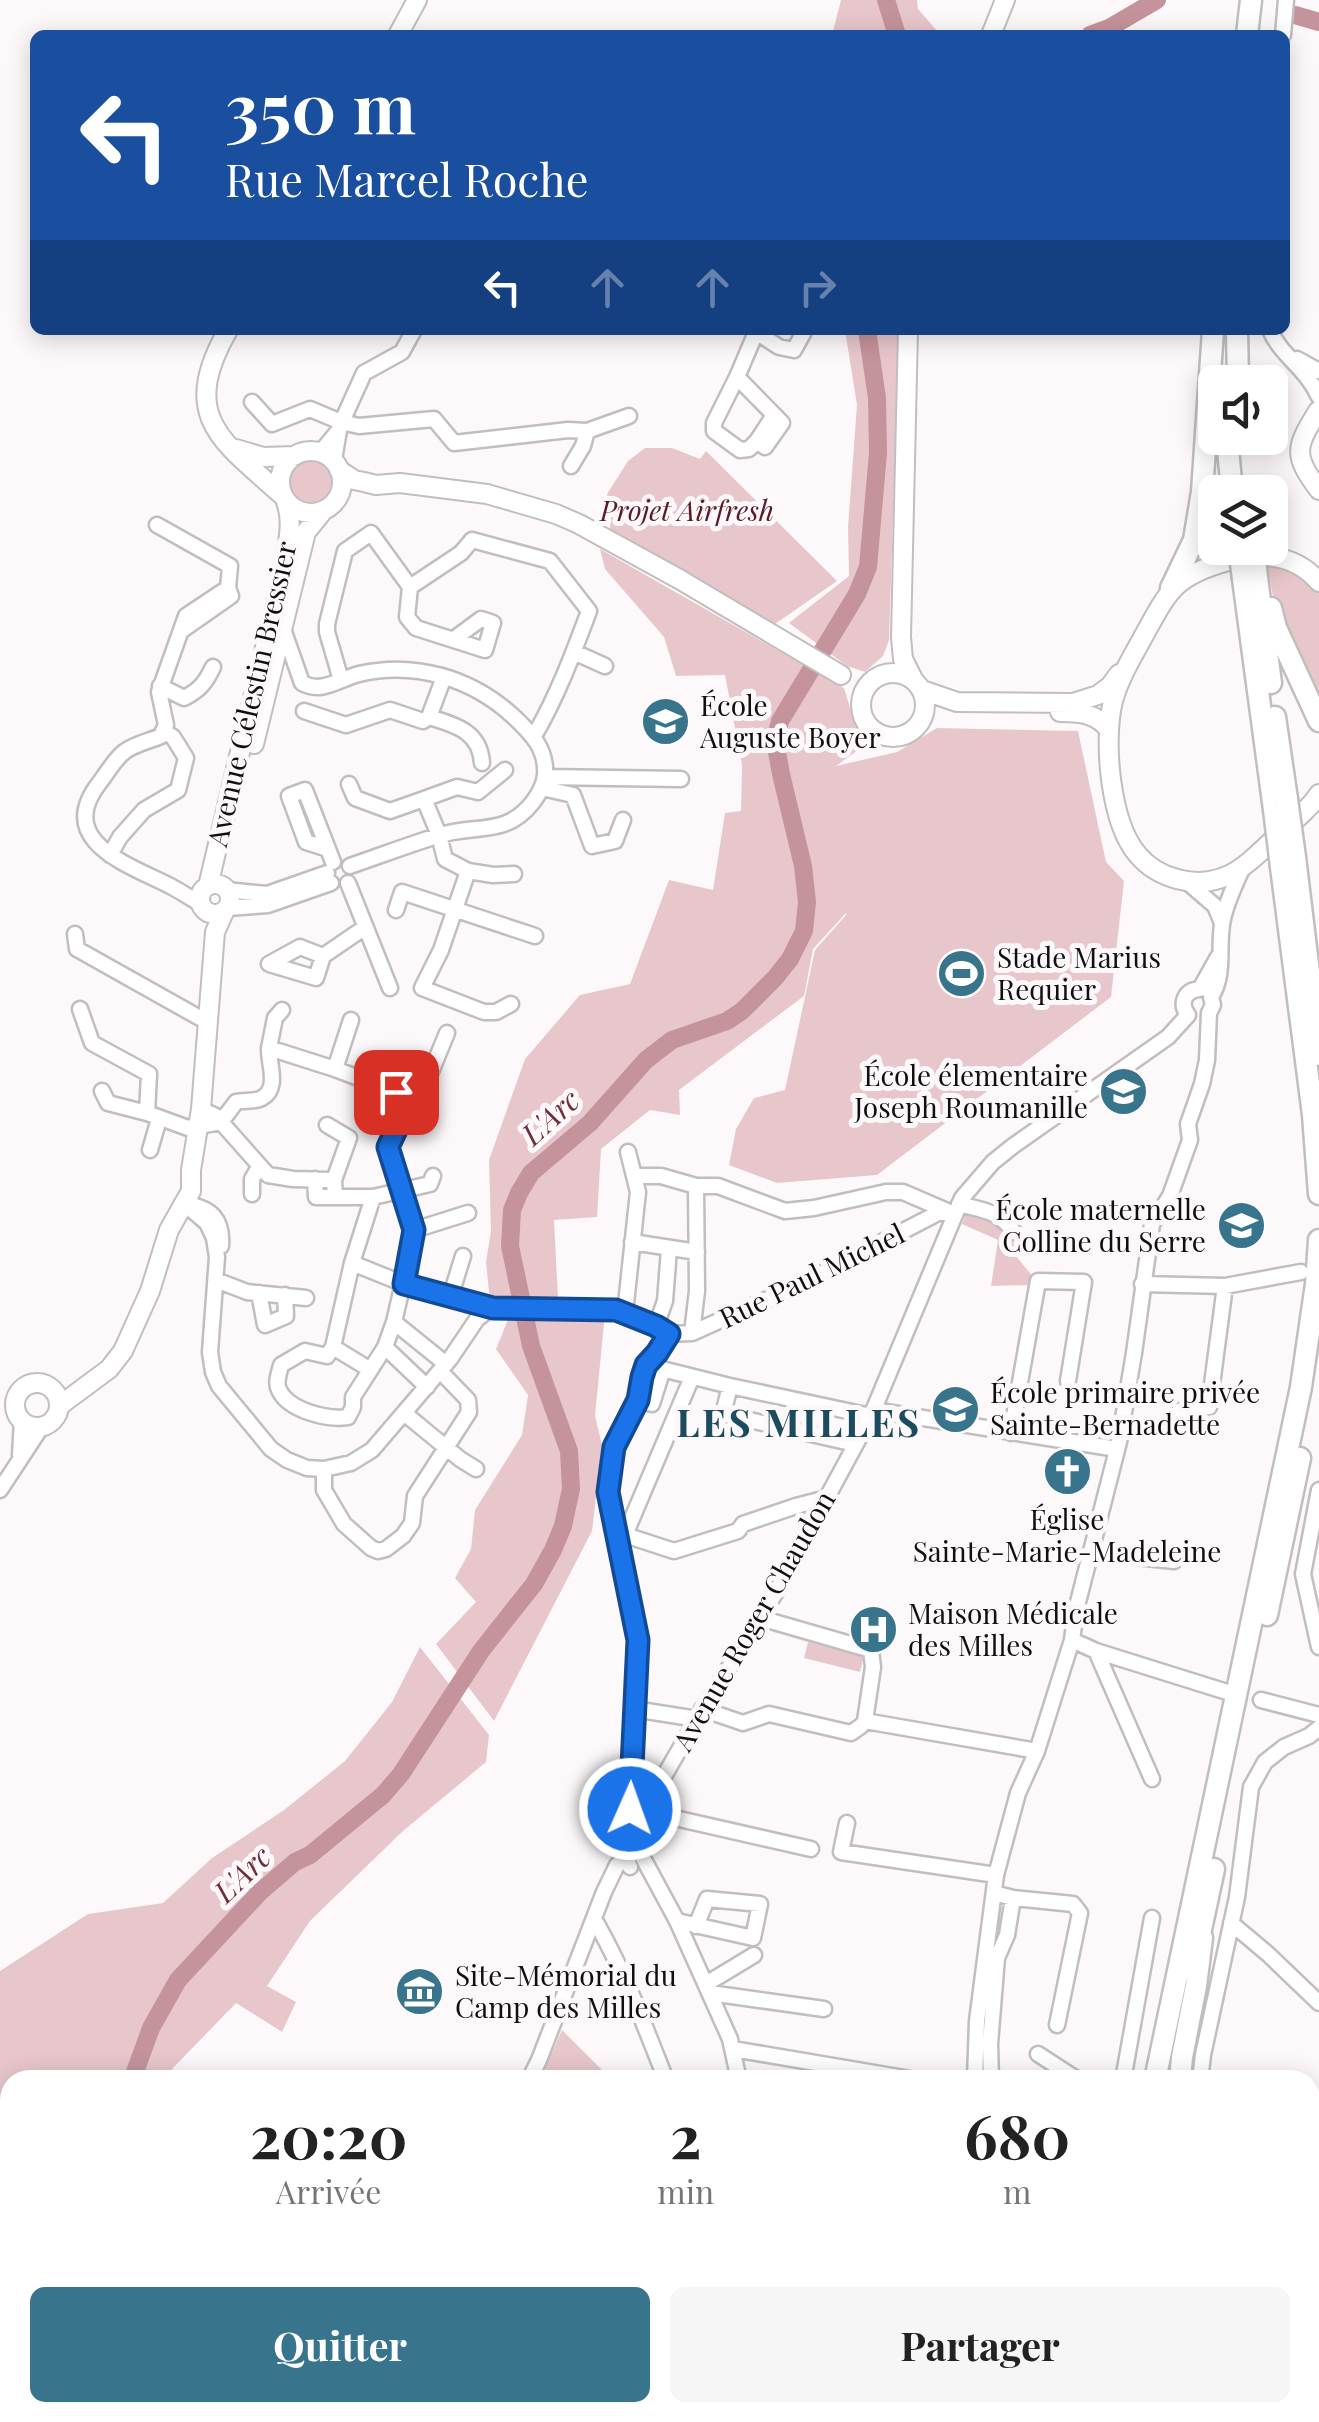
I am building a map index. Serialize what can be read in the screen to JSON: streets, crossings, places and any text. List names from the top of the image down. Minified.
{"streets":{"main road":["Avenue Célestin Bressier"],"street":["Rue Paul Michel","Avenue Roger Chaudon"]},"crossings":[["Rue Paul Michel","Avenue Roger Chaudon"]],"districts":["LES MILLES"],"water":["L'Arc"],"parks":["Projet Airfresh"],"places":{"school or university":["École Auguste Boyer","École élementaire Joseph Roumanille","École maternelle Colline du Serre","École primaire privée Sainte-Bernadette"],"sports":["Stade Marius Requier"],"church":["Église Sainte-Marie-Madeleine"],"hospital":["Maison Médicale des Milles"],"museum":["Site-Mémorial du Camp des Milles"]},"page":{"turn":["350 m","Rue Marcel Roche"],"eta":["20:20","Arrivée","2","min","680","m"],"buttons":["Quitter","Partager"]}}
